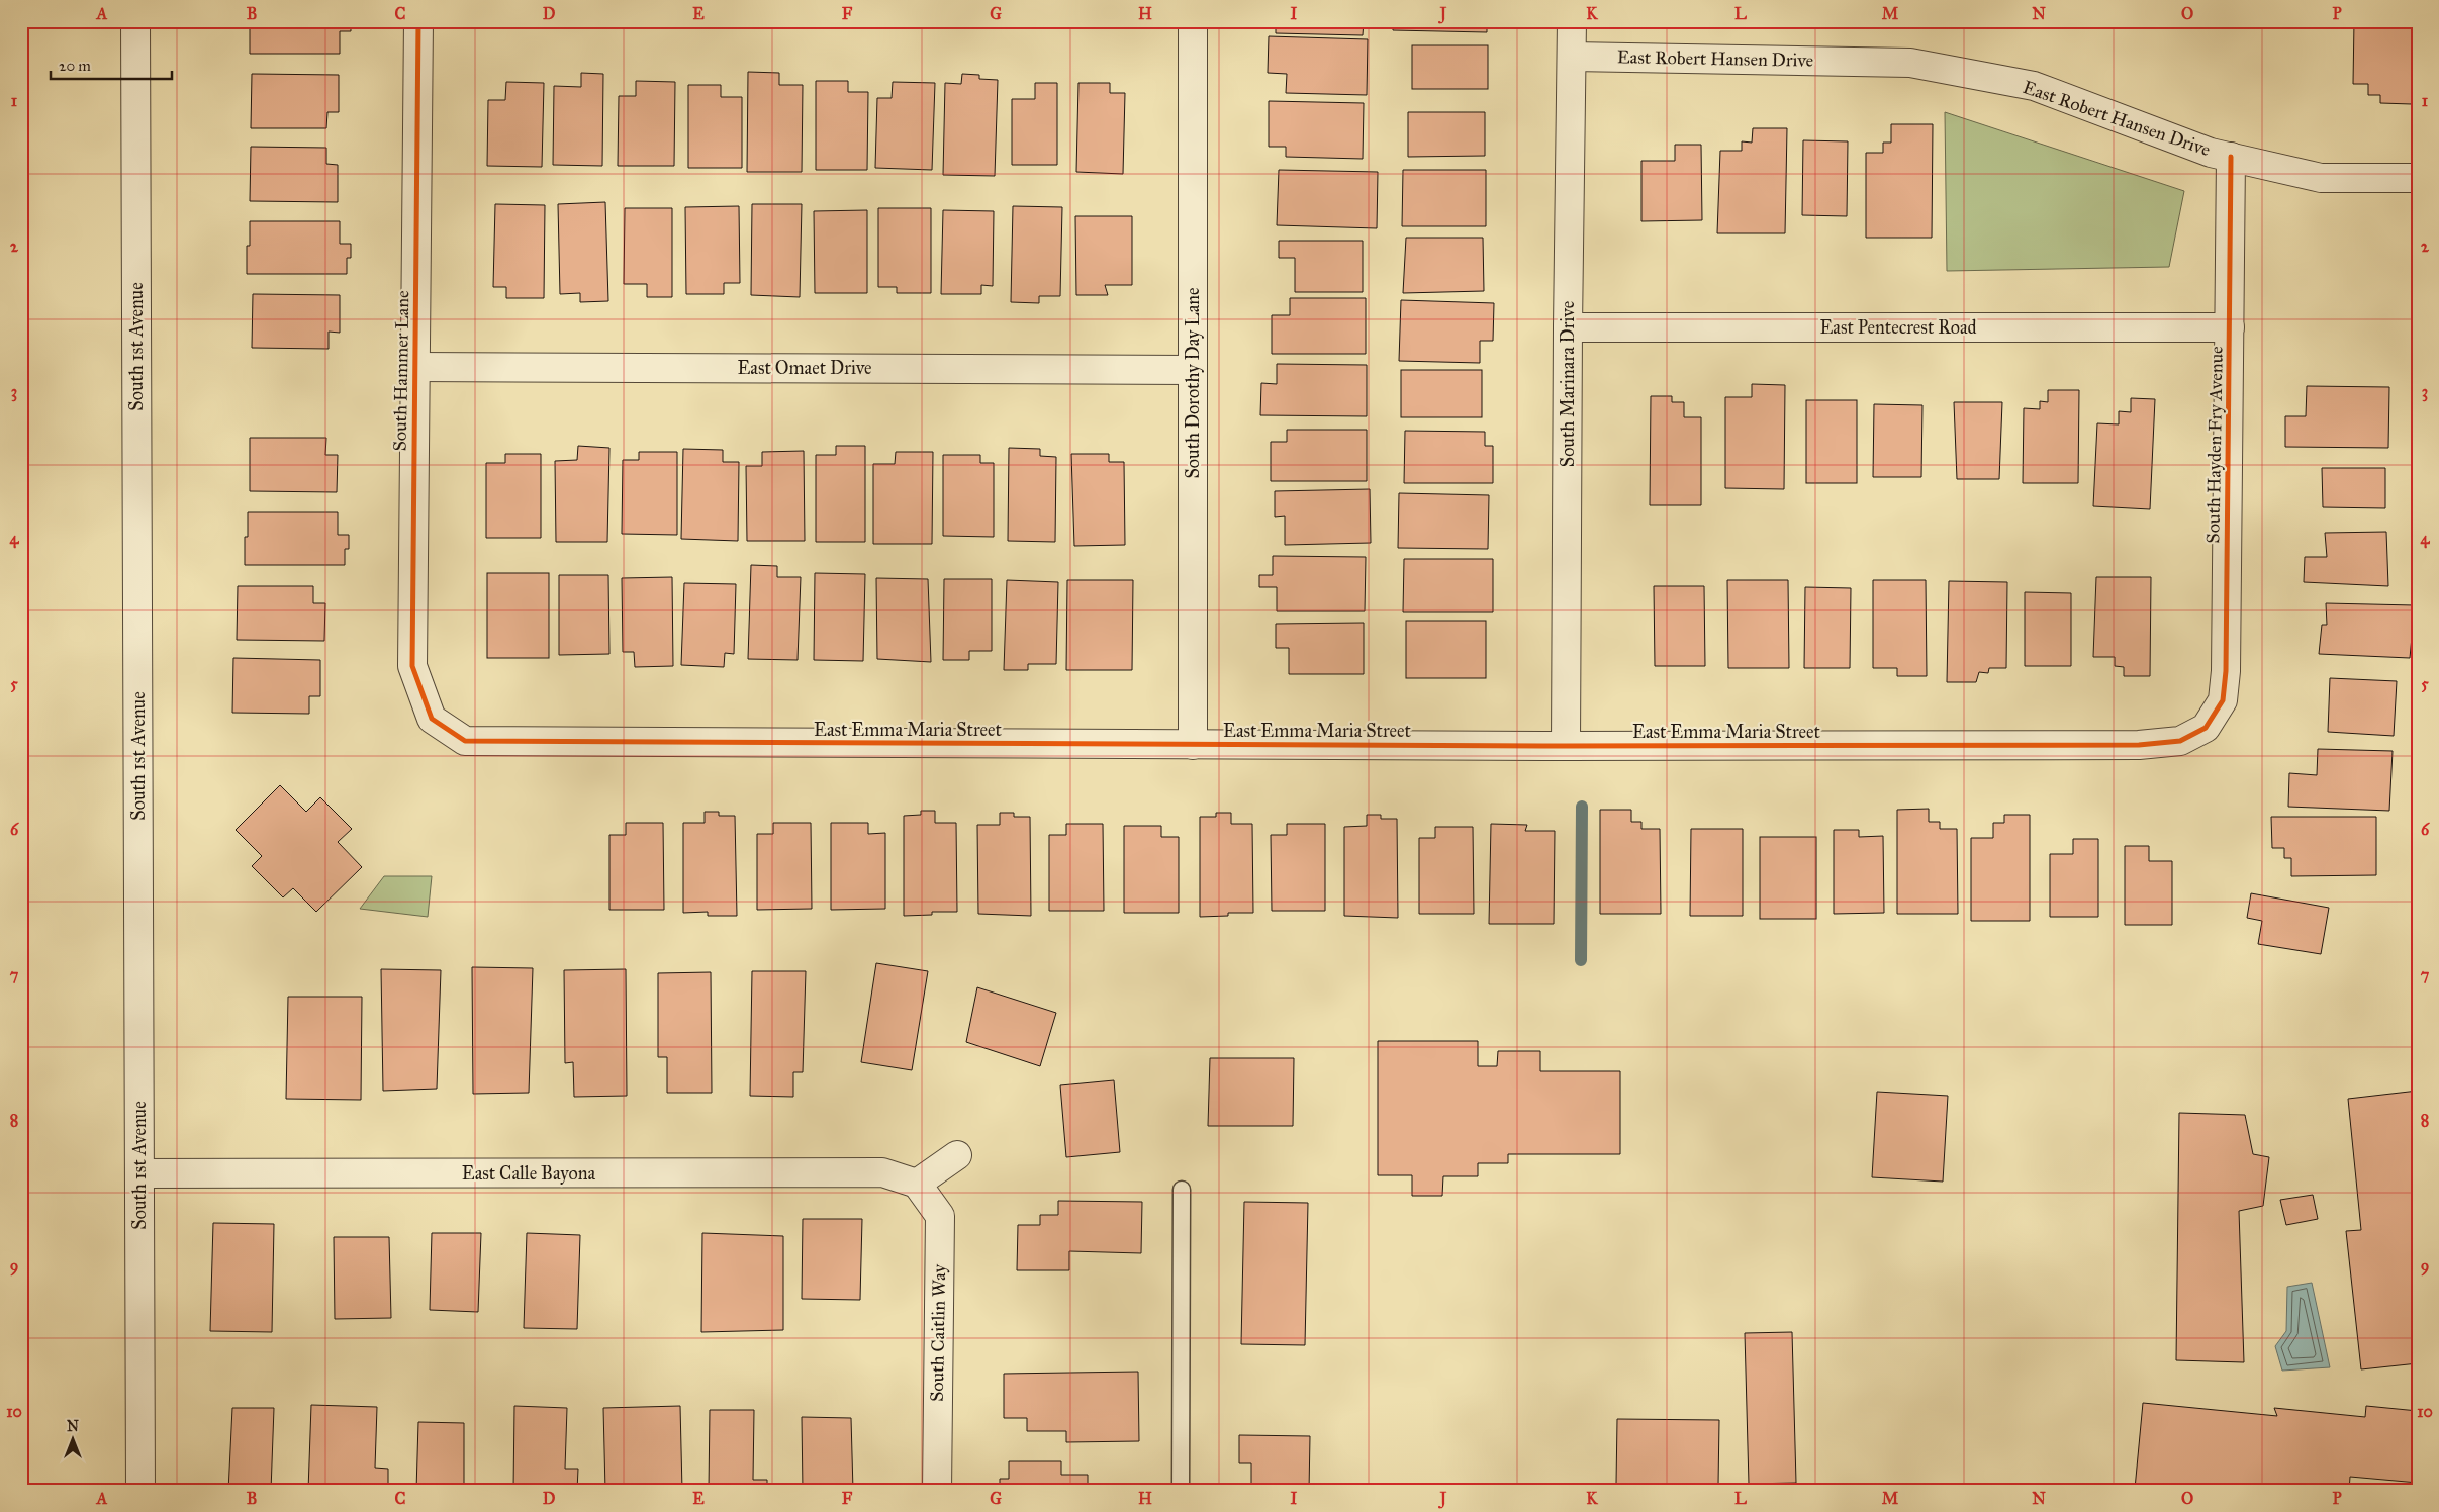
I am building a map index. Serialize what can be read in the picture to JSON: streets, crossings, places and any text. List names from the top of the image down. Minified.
{"streets":{"street":["East Robert Hansen Drive","East Pentecrest Road","South 1st Avenue","East Omaet Drive","South Hammer Lane","South Dorothy Day Lane","South Marinara Drive","South Hayden Fry Avenue","East Emma Maria Street","East Calle Bayona","South Caitlin Way"]},"crossings":[["East Robert Hansen Drive","South Marinara Drive"],["East Robert Hansen Drive","South Hayden Fry Avenue"],["East Pentecrest Road","South Marinara Drive"],["East Pentecrest Road","South Hayden Fry Avenue"],["South 1st Avenue","East Calle Bayona"],["East Omaet Drive","South Hammer Lane"],["East Omaet Drive","South Dorothy Day Lane"],["South Hammer Lane","East Emma Maria Street"],["South Dorothy Day Lane","East Emma Maria Street"],["South Marinara Drive","East Emma Maria Street"],["South Hayden Fry Avenue","East Emma Maria Street"],["East Calle Bayona","South Caitlin Way"]],"scale_bar":"20 m","north":"top","grid":{"columns":["A","B","C","D","E","F","G","H","I","J","K","L","M","N","O","P"],"rows":["1","2","3","4","5","6","7","8","9","10"]}}
